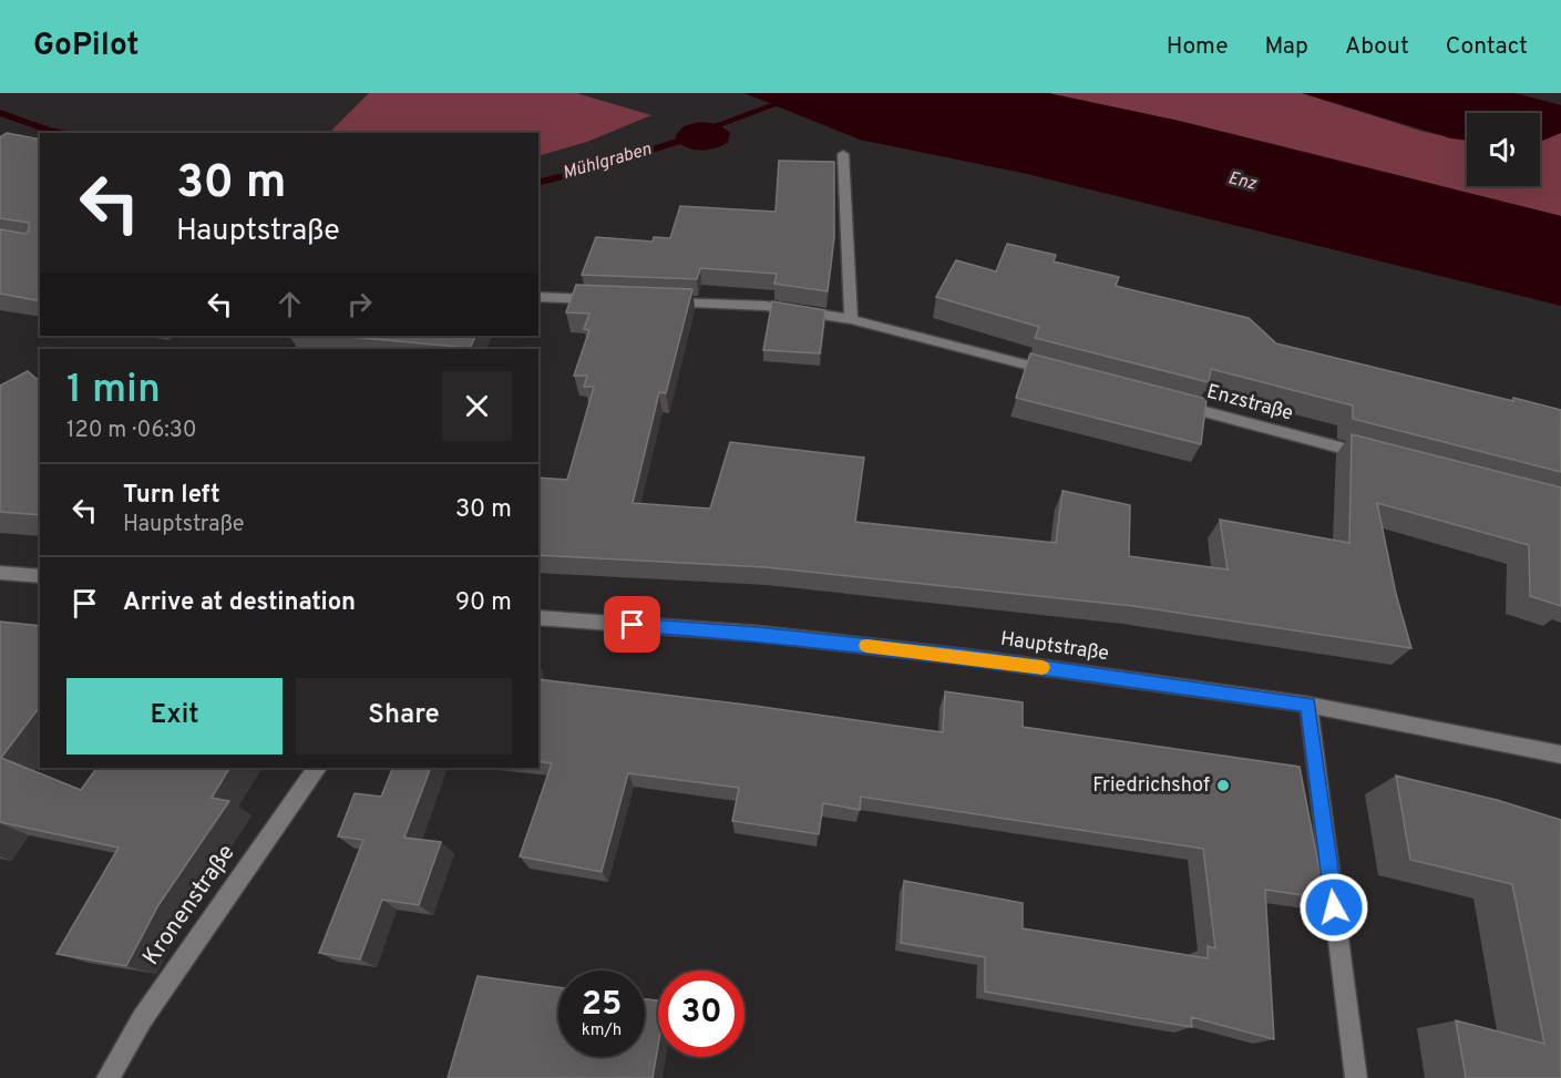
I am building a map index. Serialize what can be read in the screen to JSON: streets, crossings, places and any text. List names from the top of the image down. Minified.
{"streets":{"street":["Enzstraße","Hauptstraße","Kronenstraße"]},"water":["Mühlgraben","Enz"],"places":["Friedrichshof"],"page":{"header":"GoPilot","nav":["Home","Map","About","Contact"],"turn":["30 m","Hauptstraße"],"heading":["1 min","120 m · 06:30"],"list":[{"name":"Turn left","note":"Hauptstraße","value":"30 m"},{"name":"Arrive at destination","value":"90 m"}],"buttons":["Exit","Share"],"speed":"25 km/h","limit":"30"}}
